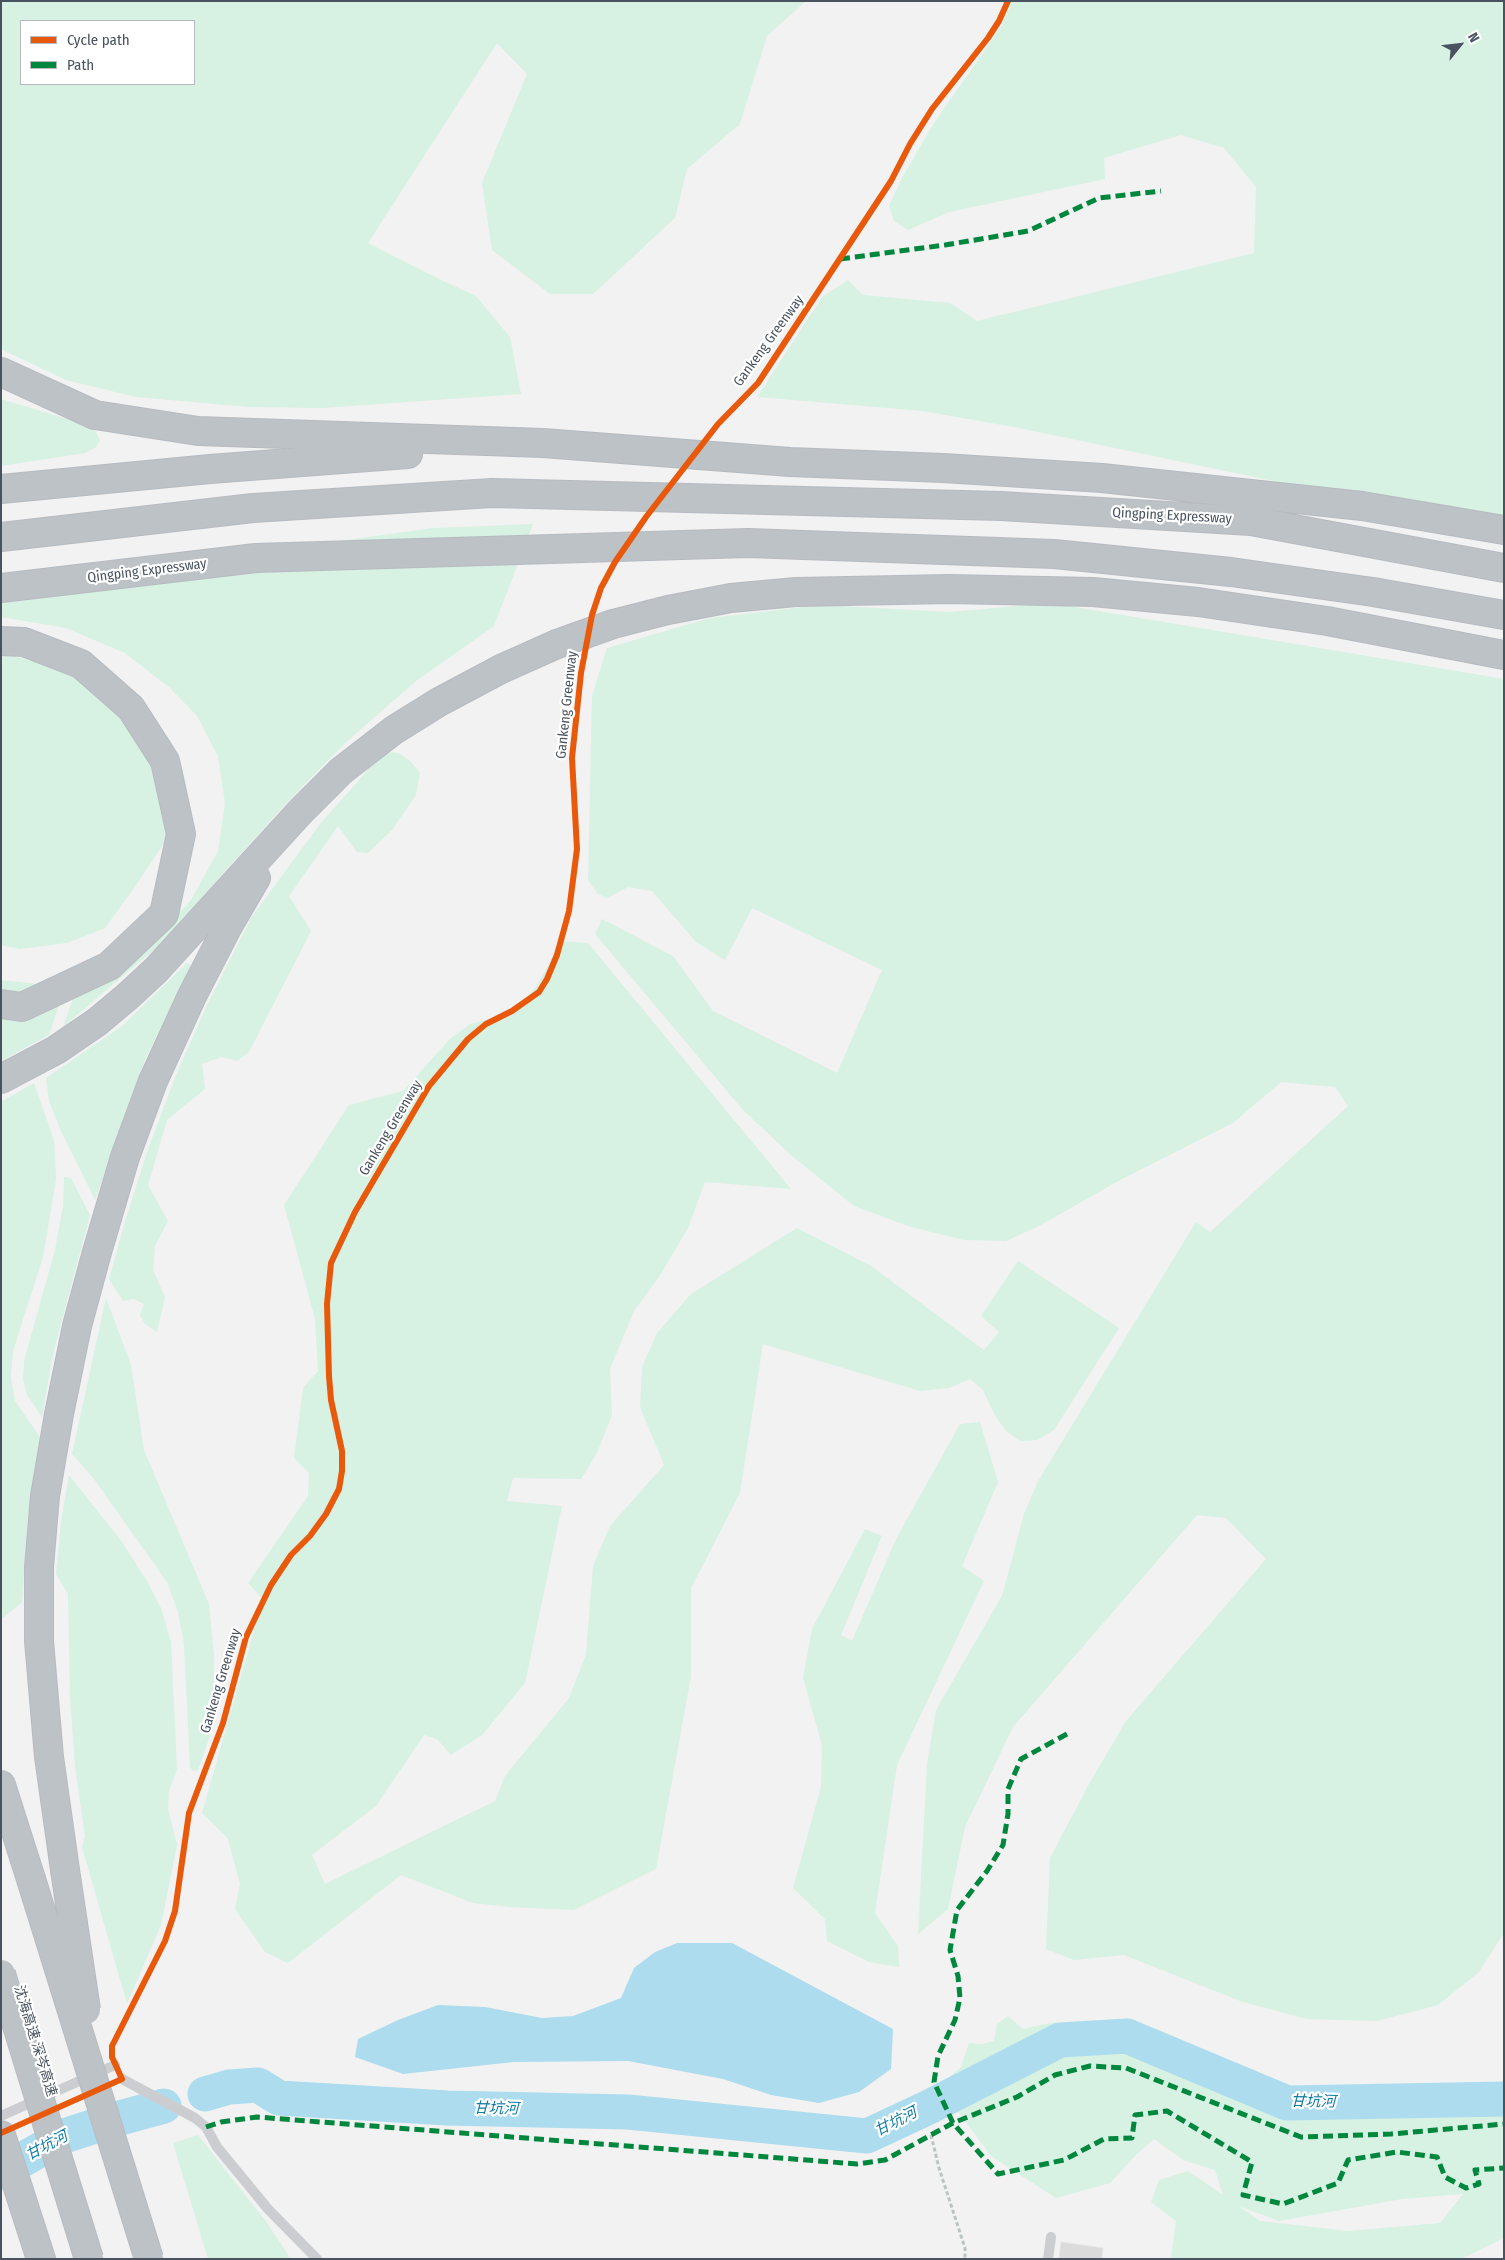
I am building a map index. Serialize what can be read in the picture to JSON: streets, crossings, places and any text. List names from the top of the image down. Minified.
{"streets":{"highway":["Qingping Expressway","沈海高速 深岑高速"],"cycle path":["Gankeng Greenway"]},"water":["甘坑河"],"legend":["Cycle path","Path"],"north":"top right"}
